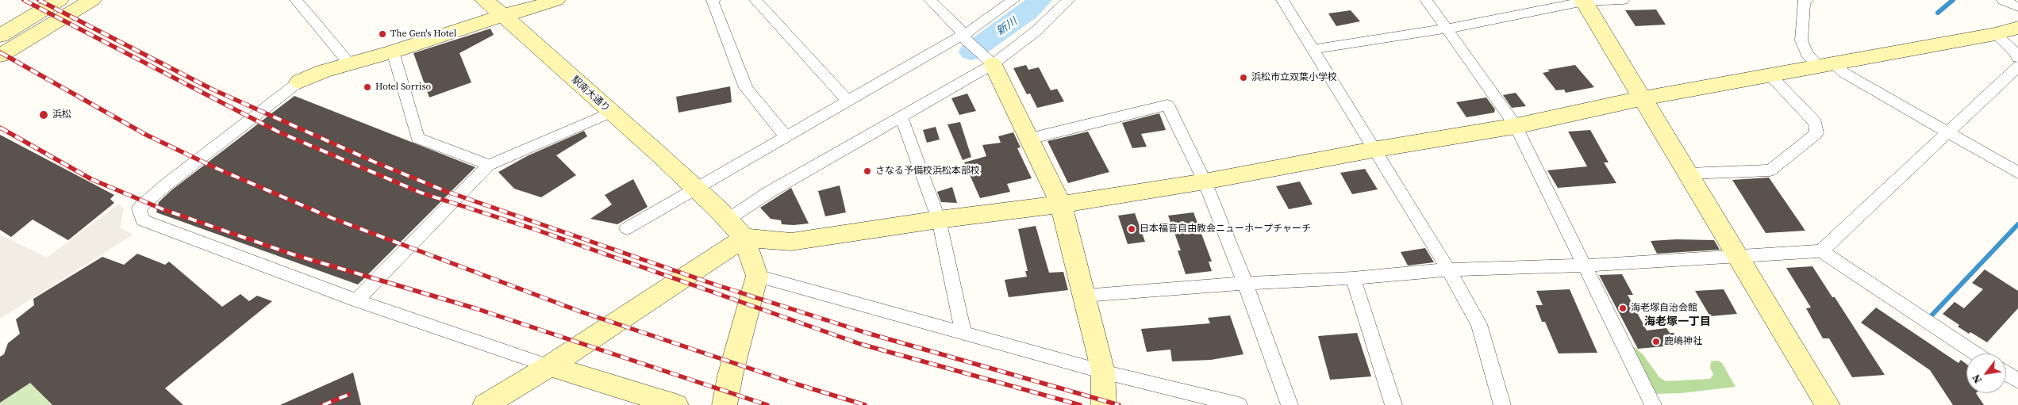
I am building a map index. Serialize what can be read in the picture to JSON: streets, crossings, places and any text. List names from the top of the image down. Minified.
{"streets":{"street":["駅南大通り"]},"districts":["海老塚一丁目"],"water":["新川"],"places":["The Gen's Hotel","浜松市立双葉小学校","Hotel Sorriso","浜松","さなる予備校浜松本部校","日本福音自由教会ニューホープチャーチ","海老塚自治会館","鹿嶋神社"],"north":"bottom left"}
